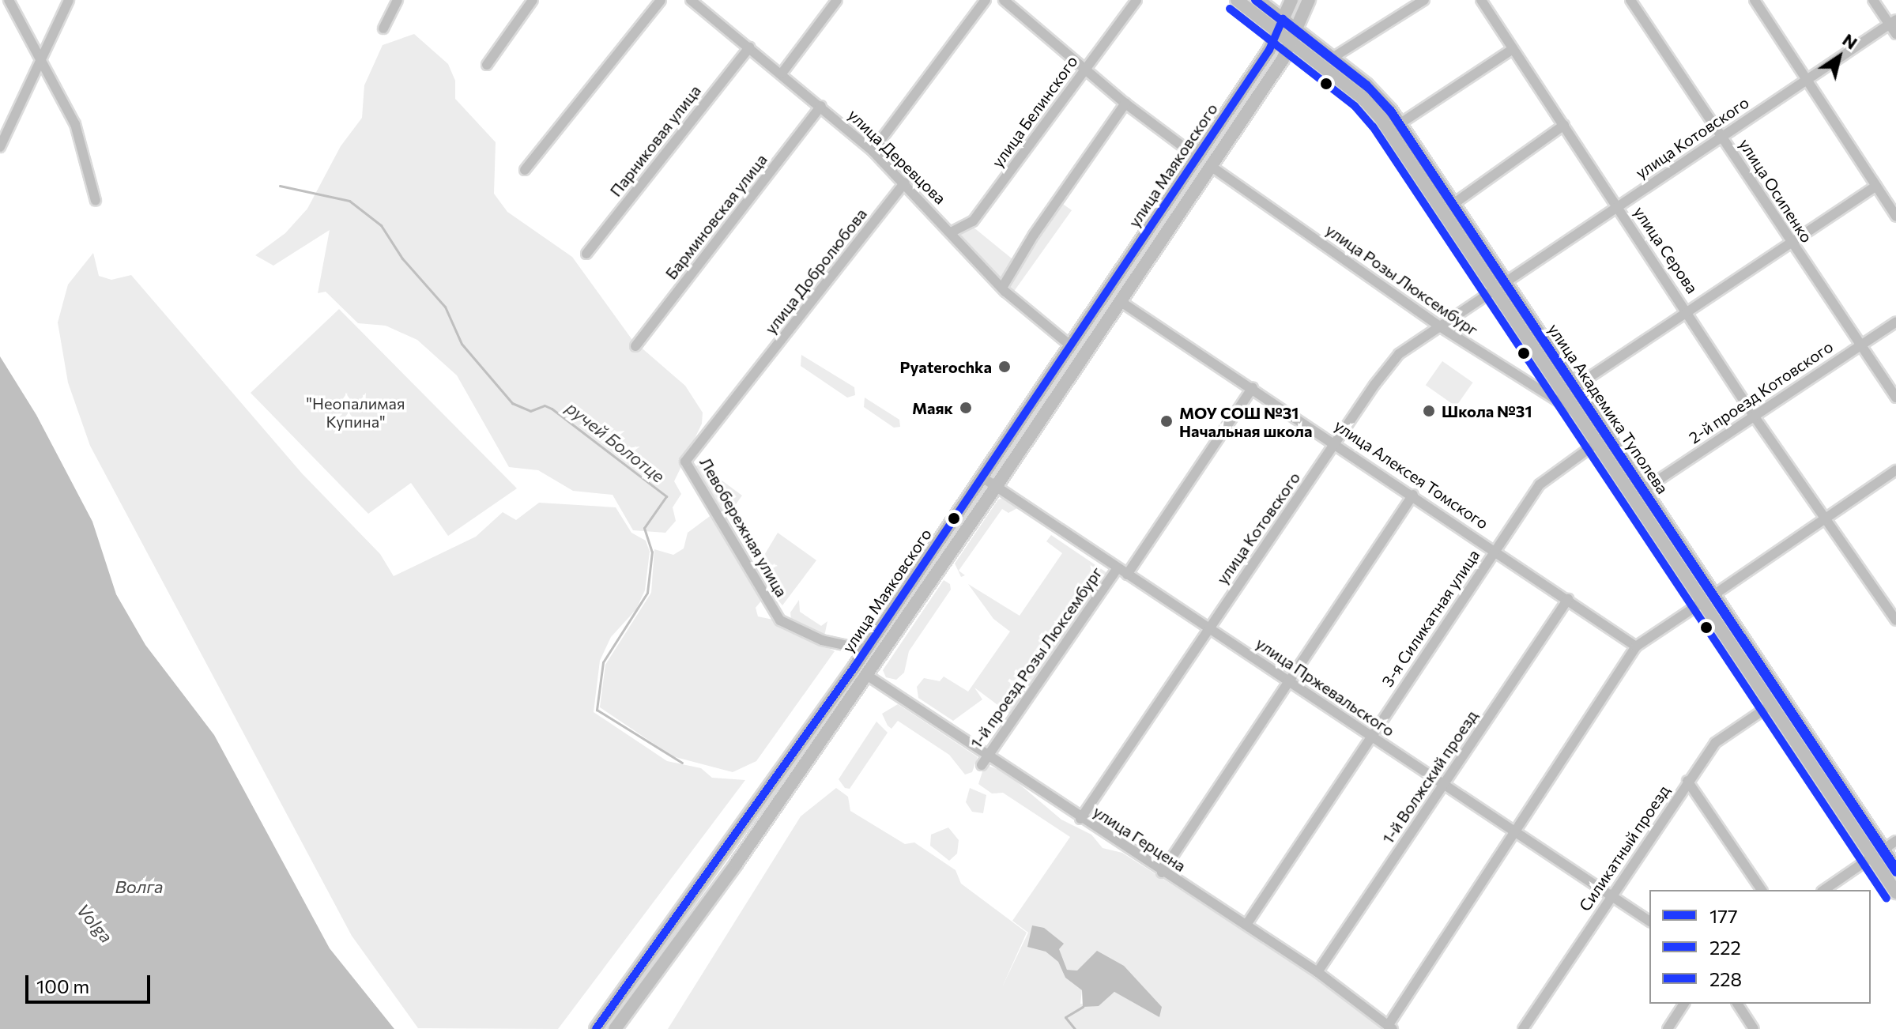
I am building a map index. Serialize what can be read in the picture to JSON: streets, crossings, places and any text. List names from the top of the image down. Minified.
{"streets":{"main road":["улица Маяковского","улица Академика Туполева"],"street":["улица Белинского","улица Котовского","Парниковая улица","улица Деревцова","улица Осипенко","Барминовская улица","улица Серова","улица Добролюбова","улица Розы Люксембург","2-й проезд Котовского","улица Алексея Томского","Левобережная улица","3-я Силикатная улица","1-й проезд Розы Люксембург","улица Пржевальского","1-й Волжский проезд","улица Герцена","Силикатный проезд"]},"crossings":[["улица Белинского","улица Деревцова"],["улица Котовского","улица Осипенко"],["улица Котовского","улица Серова"],["улица Котовского","улица Розы Люксембург"],["улица Котовского","улица Академика Туполева"],["улица Котовского","улица Алексея Томского"],["улица Котовского","улица Пржевальского"],["улица Котовского","улица Герцена"],["Парниковая улица","улица Деревцова"],["улица Деревцова","улица Маяковского"],["улица Деревцова","Барминовская улица"],["улица Деревцова","улица Добролюбова"],["улица Маяковского","улица Розы Люксембург"],["улица Маяковского","улица Академика Туполева"],["улица Маяковского","улица Алексея Томского"],["улица Маяковского","Левобережная улица"],["улица Маяковского","улица Пржевальского"],["улица Маяковского","улица Герцена"],["улица Осипенко","2-й проезд Котовского"],["улица Серова","2-й проезд Котовского"],["улица Добролюбова","Левобережная улица"],["улица Розы Люксембург","улица Академика Туполева"],["2-й проезд Котовского","улица Академика Туполева"],["улица Академика Туполева","3-я Силикатная улица"],["улица Академика Туполева","Силикатный проезд"],["улица Алексея Томского","3-я Силикатная улица"],["улица Алексея Томского","1-й проезд Розы Люксембург"],["улица Алексея Томского","1-й Волжский проезд"],["3-я Силикатная улица","улица Пржевальского"],["3-я Силикатная улица","улица Герцена"],["1-й проезд Розы Люксембург","улица Пржевальского"],["1-й проезд Розы Люксембург","улица Герцена"],["улица Пржевальского","1-й Волжский проезд"],["улица Пржевальского","Силикатный проезд"],["1-й Волжский проезд","улица Герцена"]],"water":["ручей Болотце","Волга","Volga"],"parks":["\"Неопалимая Купина\""],"places":["Pyaterochka","Маяк","Школа №31","МОУ СОШ №31 Начальная школа"],"lines":["transit line 228","transit line 222","transit line 177"],"legend":["177","222","228"],"scale_bar":"100 m","north":"top right"}
